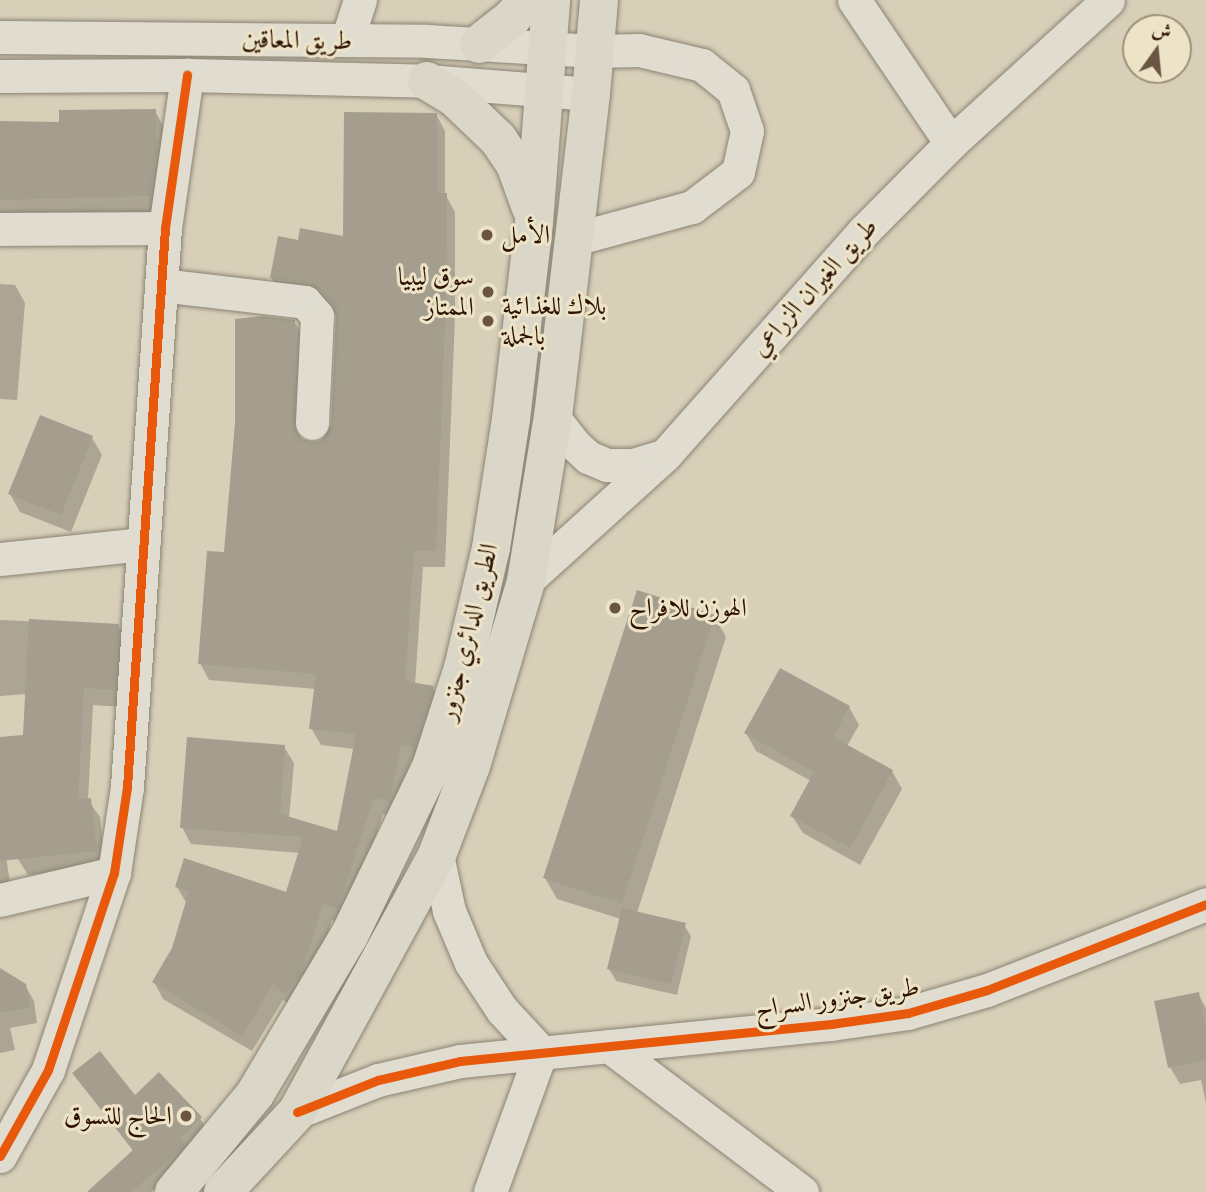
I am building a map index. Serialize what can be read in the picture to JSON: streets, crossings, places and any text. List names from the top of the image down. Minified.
{"streets":{"main road":["الطريق الدائري جنزور"],"street":["طريق المعاقين","طريق الغيران الزراعي","طريق جنزور السراج"]},"crossings":[["طريق المعاقين","الطريق الدائري جنزور"],["طريق الغيران الزراعي","الطريق الدائري جنزور"],["الطريق الدائري جنزور","طريق جنزور السراج"]],"places":["الأمل","سوق ليبيا الممتاز","بلاك للغذائية بالجملة","الهوزن للافراح","الحاج للتسوق"],"north":"top"}
